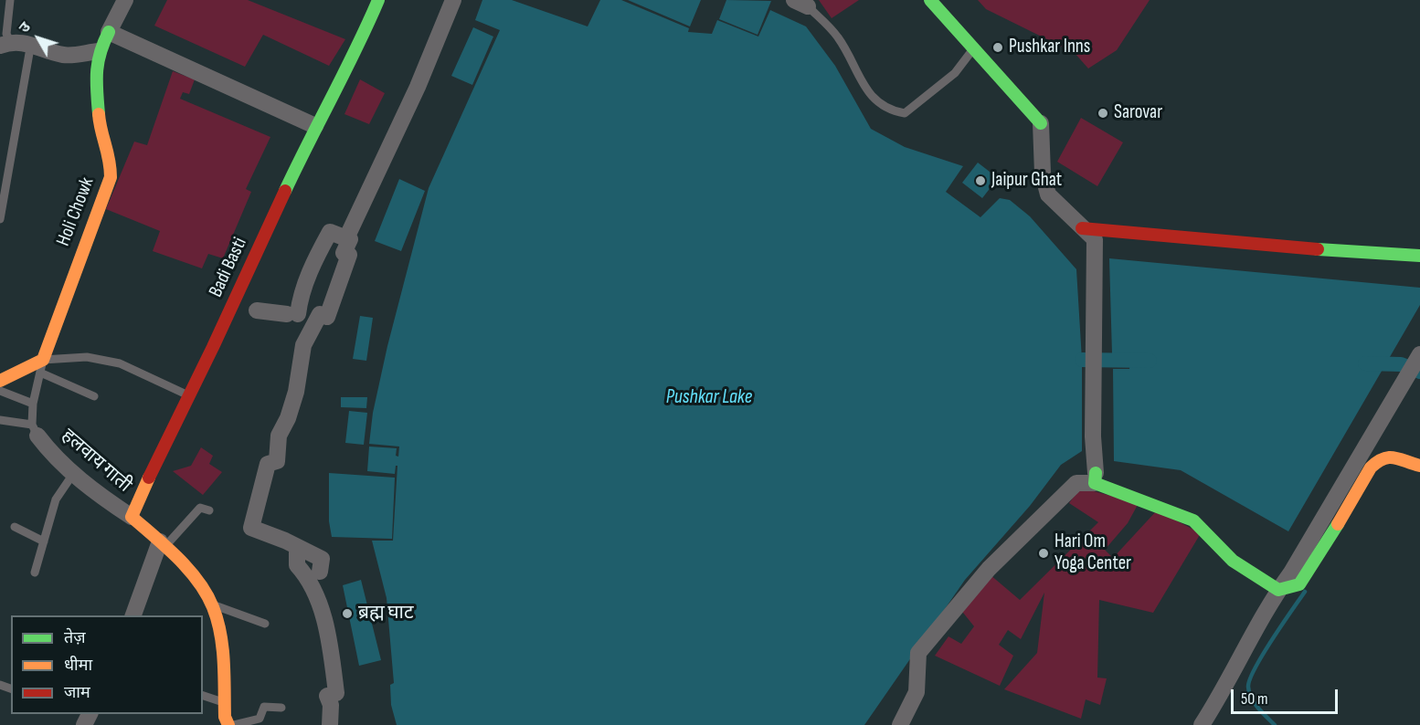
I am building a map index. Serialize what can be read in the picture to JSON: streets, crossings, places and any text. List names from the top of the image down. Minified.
{"streets":{"street":["Holi Chowk","Badi Basti","हलवाय गाती"]},"crossings":[["Badi Basti","हलवाय गाती"]],"water":["Pushkar Lake"],"places":["Pushkar Inns","Sarovar","Jaipur Ghat","Hari Om Yoga Center","ब्रह्म घाट"],"legend":["तेज़","धीमा","जाम"],"scale_bar":"50 m","north":"top left"}
